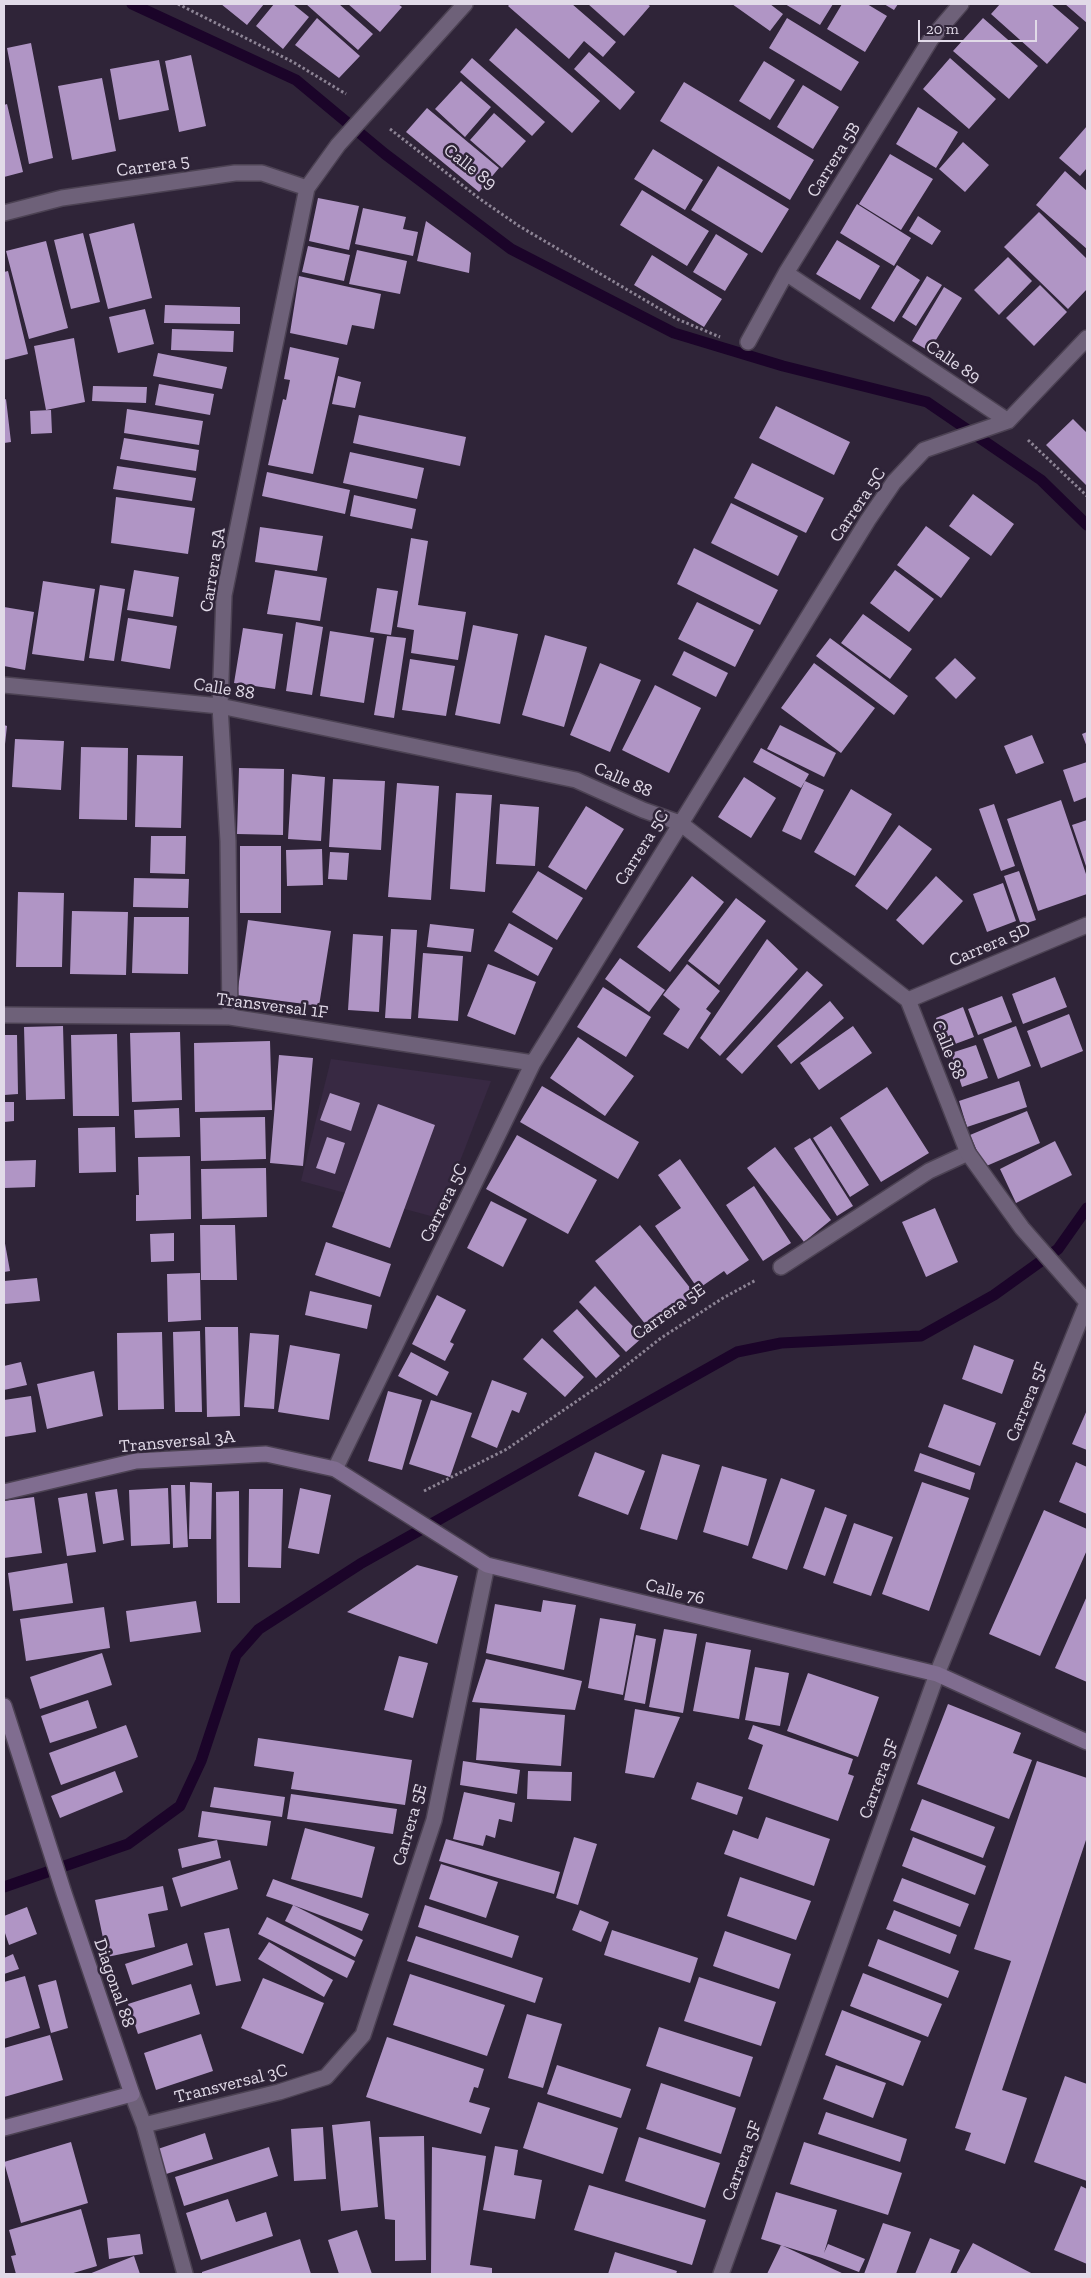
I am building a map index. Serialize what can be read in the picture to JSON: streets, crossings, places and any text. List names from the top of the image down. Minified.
{"streets":{"street":["Carrera 5B","Carrera 5","Calle 89","Carrera 5C","Carrera 5A","Calle 88","Carrera 5D","Transversal 1F","Carrera 5E","Carrera 5F","Transversal 3A","Calle 76","Diagonal 88","Transversal 3C"]},"crossings":[["Carrera 5B","Calle 89"],["Carrera 5","Carrera 5A"],["Calle 89","Carrera 5C"],["Calle 89","Carrera 5A"],["Carrera 5C","Calle 88"],["Carrera 5C","Transversal 1F"],["Carrera 5C","Calle 76"],["Carrera 5A","Calle 88"],["Carrera 5A","Transversal 1F"],["Calle 88","Carrera 5D"],["Calle 88","Carrera 5F"],["Carrera 5E","Calle 76"],["Carrera 5E","Transversal 3C"],["Carrera 5F","Calle 76"],["Transversal 3A","Calle 76"],["Diagonal 88","Transversal 3C"]],"scale_bar":"20 m"}
